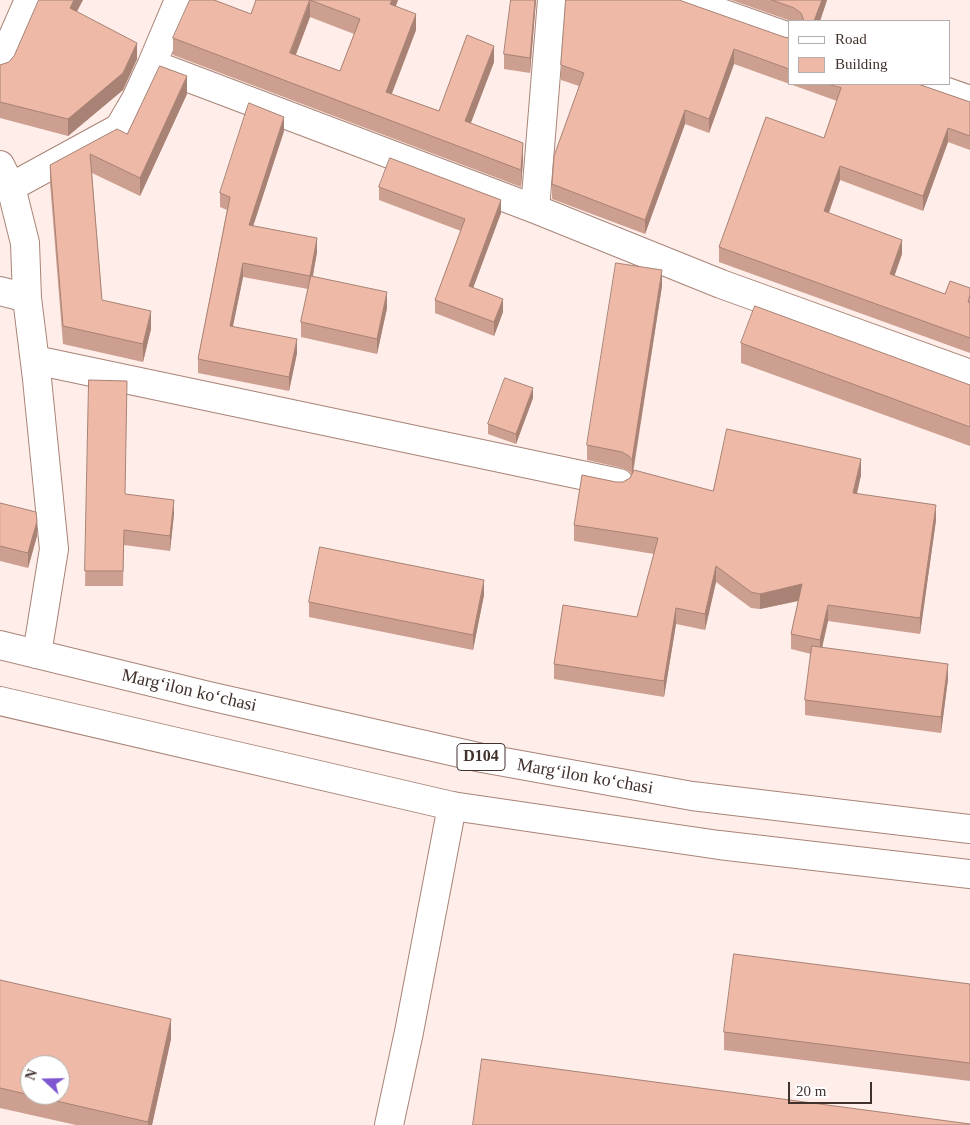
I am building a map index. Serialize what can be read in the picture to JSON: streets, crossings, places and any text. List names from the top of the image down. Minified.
{"streets":{"street":["Margʻilon koʻchasi","D104"]},"legend":["Road","Building"],"scale_bar":"20 m","north":"left"}
